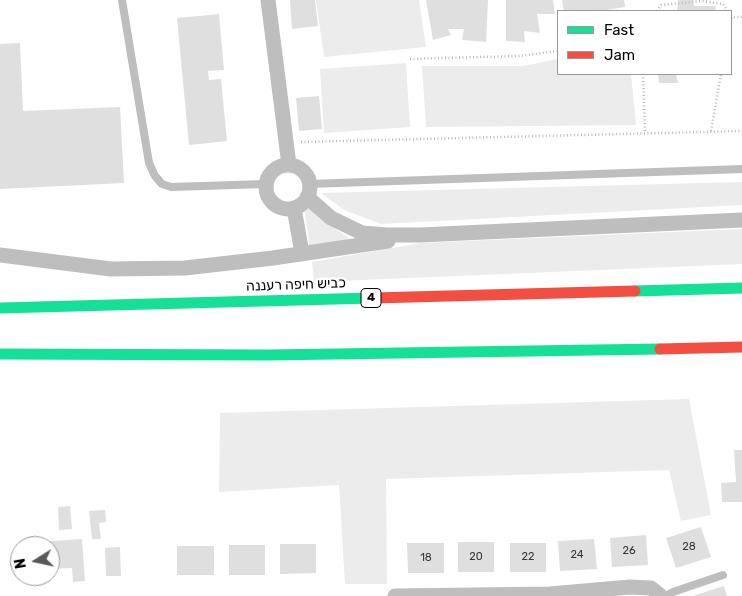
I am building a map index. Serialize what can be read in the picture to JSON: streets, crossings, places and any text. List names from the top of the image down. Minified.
{"streets":{"highway":["כביש חיפה רעננה","4"]},"house_numbers":["28","26","24","20","22","18"],"legend":["Fast","Jam"],"north":"left"}
